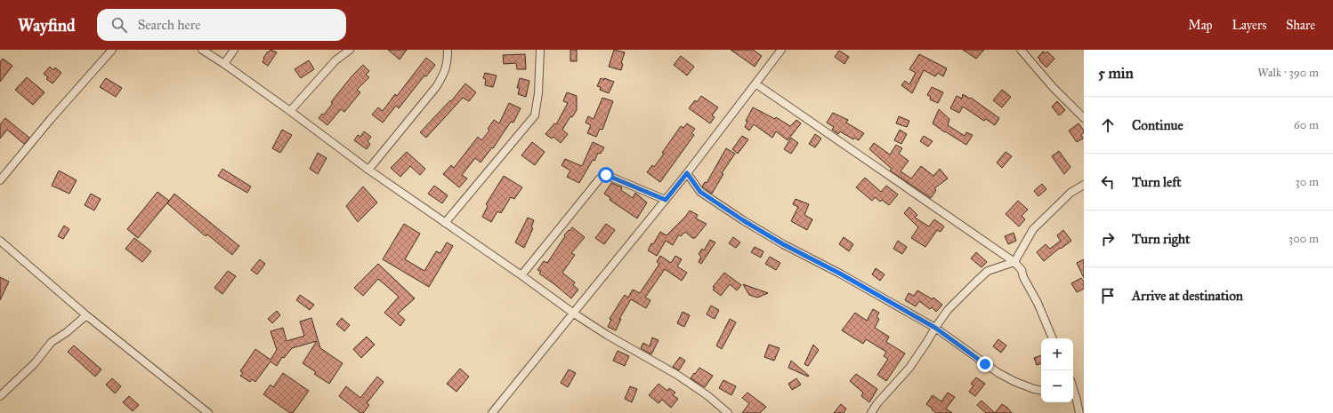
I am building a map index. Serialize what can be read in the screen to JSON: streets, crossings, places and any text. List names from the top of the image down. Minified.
{"page":{"header":"Wayfind","search":"Search here","nav":["Map","Layers","Share"],"heading":["5 min","Walk · 390 m"],"list":[["Continue","60 m"],["Turn left","30 m"],["Turn right","300 m"],"Arrive at destination"],"map_buttons":["+","−"]}}
